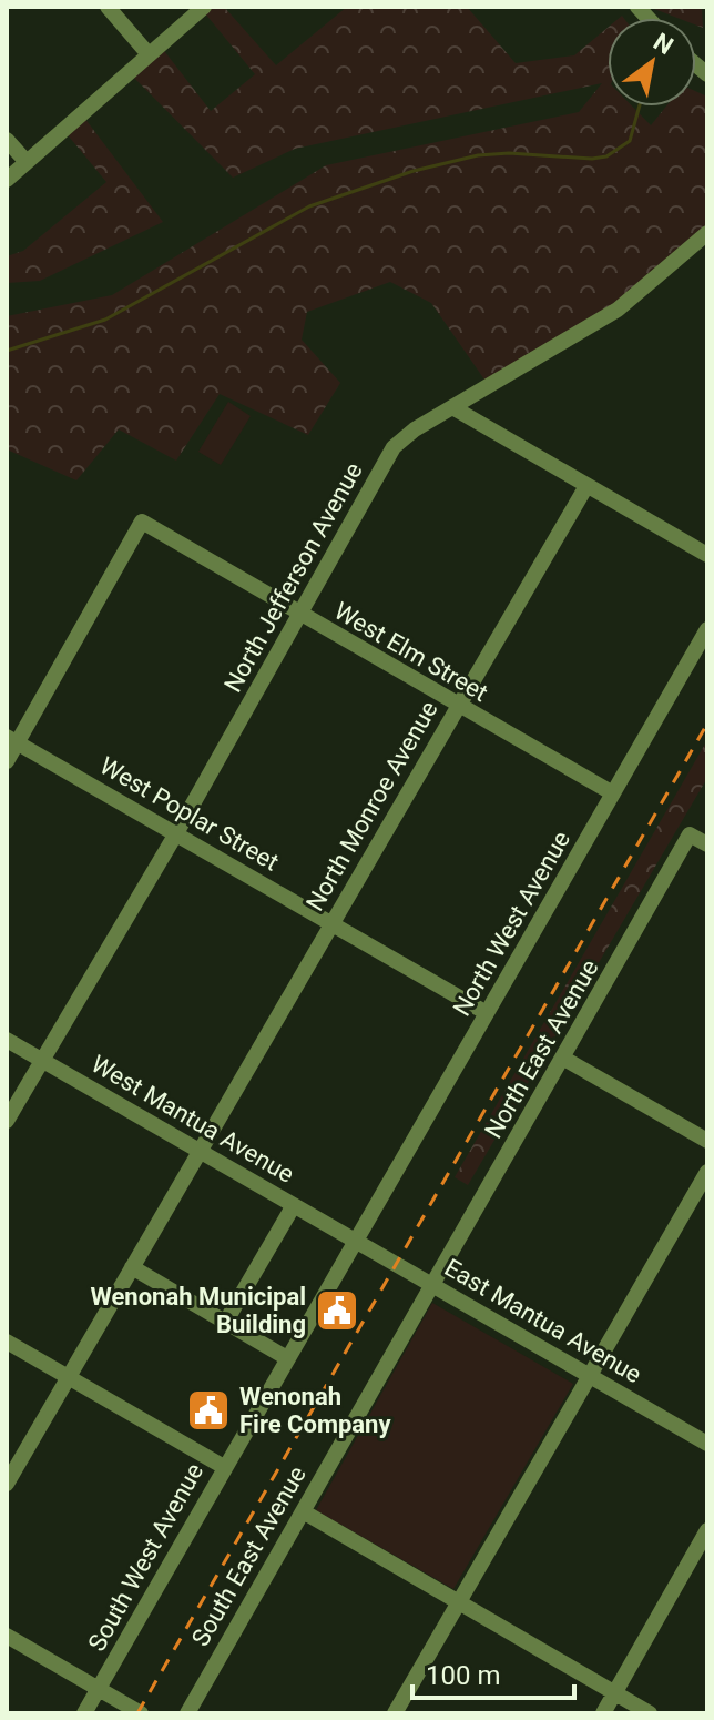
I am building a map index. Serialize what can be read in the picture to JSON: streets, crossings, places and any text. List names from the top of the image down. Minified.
{"streets":{"street":["North Jefferson Avenue","West Elm Street","North Monroe Avenue","West Poplar Street","North West Avenue","North East Avenue","West Mantua Avenue","East Mantua Avenue","South East Avenue","South West Avenue"]},"crossings":[["North Jefferson Avenue","West Elm Street"],["North Jefferson Avenue","West Poplar Street"],["North Jefferson Avenue","West Mantua Avenue"],["West Elm Street","North Monroe Avenue"],["West Elm Street","West Poplar Street"],["West Elm Street","North West Avenue"],["North Monroe Avenue","West Poplar Street"],["North Monroe Avenue","West Mantua Avenue"],["West Poplar Street","North West Avenue"],["North West Avenue","West Mantua Avenue"],["North West Avenue","East Mantua Avenue"],["North West Avenue","South West Avenue"],["North East Avenue","East Mantua Avenue"],["North East Avenue","South East Avenue"],["West Mantua Avenue","East Mantua Avenue"],["West Mantua Avenue","South West Avenue"],["East Mantua Avenue","South East Avenue"],["East Mantua Avenue","South West Avenue"]],"places":{"public building":["Wenonah Municipal Building","Wenonah Fire Company"]},"scale_bar":"100 m","north":"top right"}
